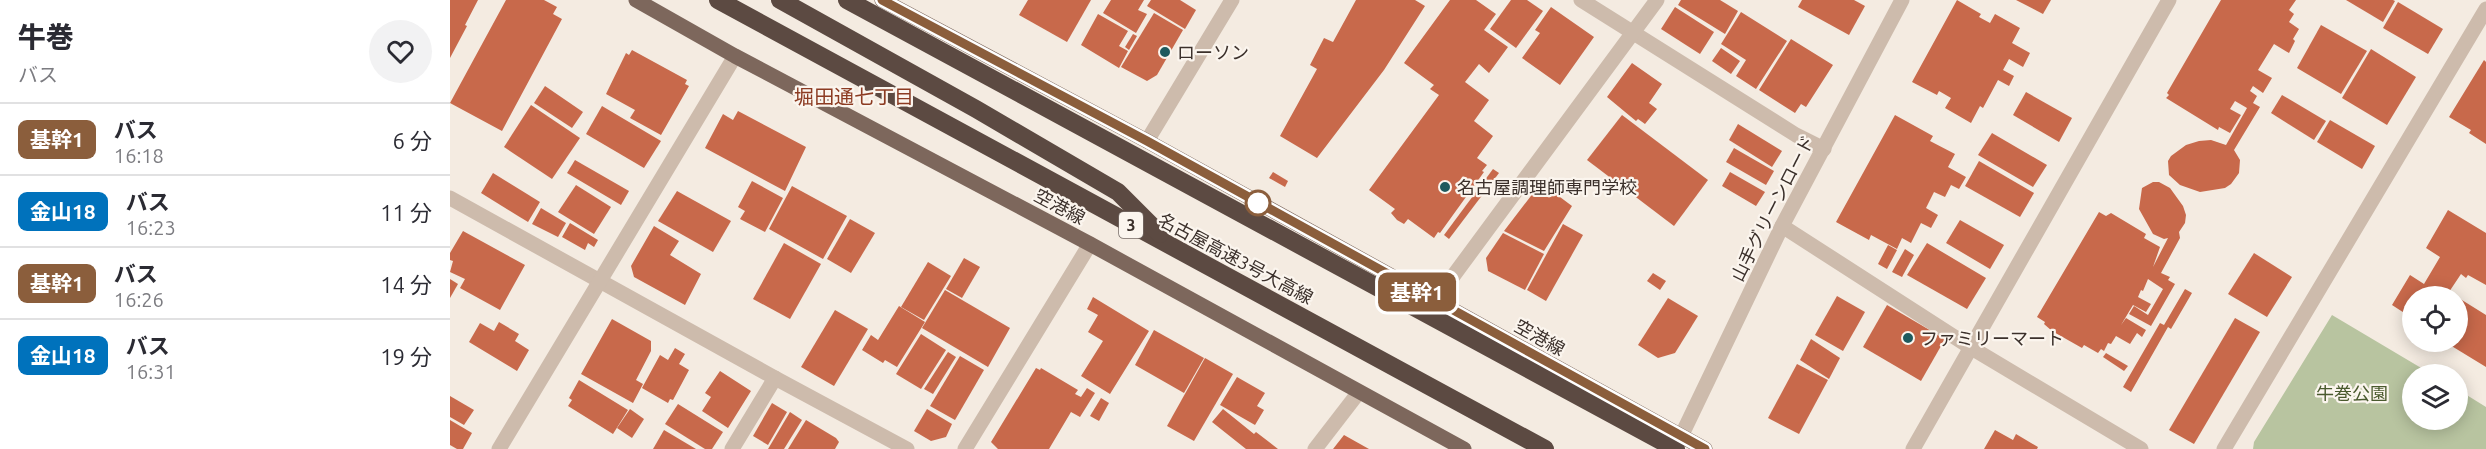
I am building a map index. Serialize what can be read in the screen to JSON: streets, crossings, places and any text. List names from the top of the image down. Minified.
{"streets":{"highway":["3","名古屋高速3号大高線"],"main road":["空港線"],"street":["山手グリーンロード"]},"crossings":[["空港線","山手グリーンロード"]],"districts":["堀田通七丁目"],"parks":["牛巻公園"],"places":["ローソン","名古屋調理師専門学校","ファミリーマート"],"lines":["bus line 基幹1"],"page":{"heading":["牛巻","バス"],"on_map":"基幹1","list":[{"mark":"基幹1","name":"バス","note":"16:18","value":"6 分"},{"mark":"金山18","name":"バス","note":"16:23","value":"11 分"},{"mark":"基幹1","name":"バス","note":"16:26","value":"14 分"},{"mark":"金山18","name":"バス","note":"16:31","value":"19 分"}]}}
